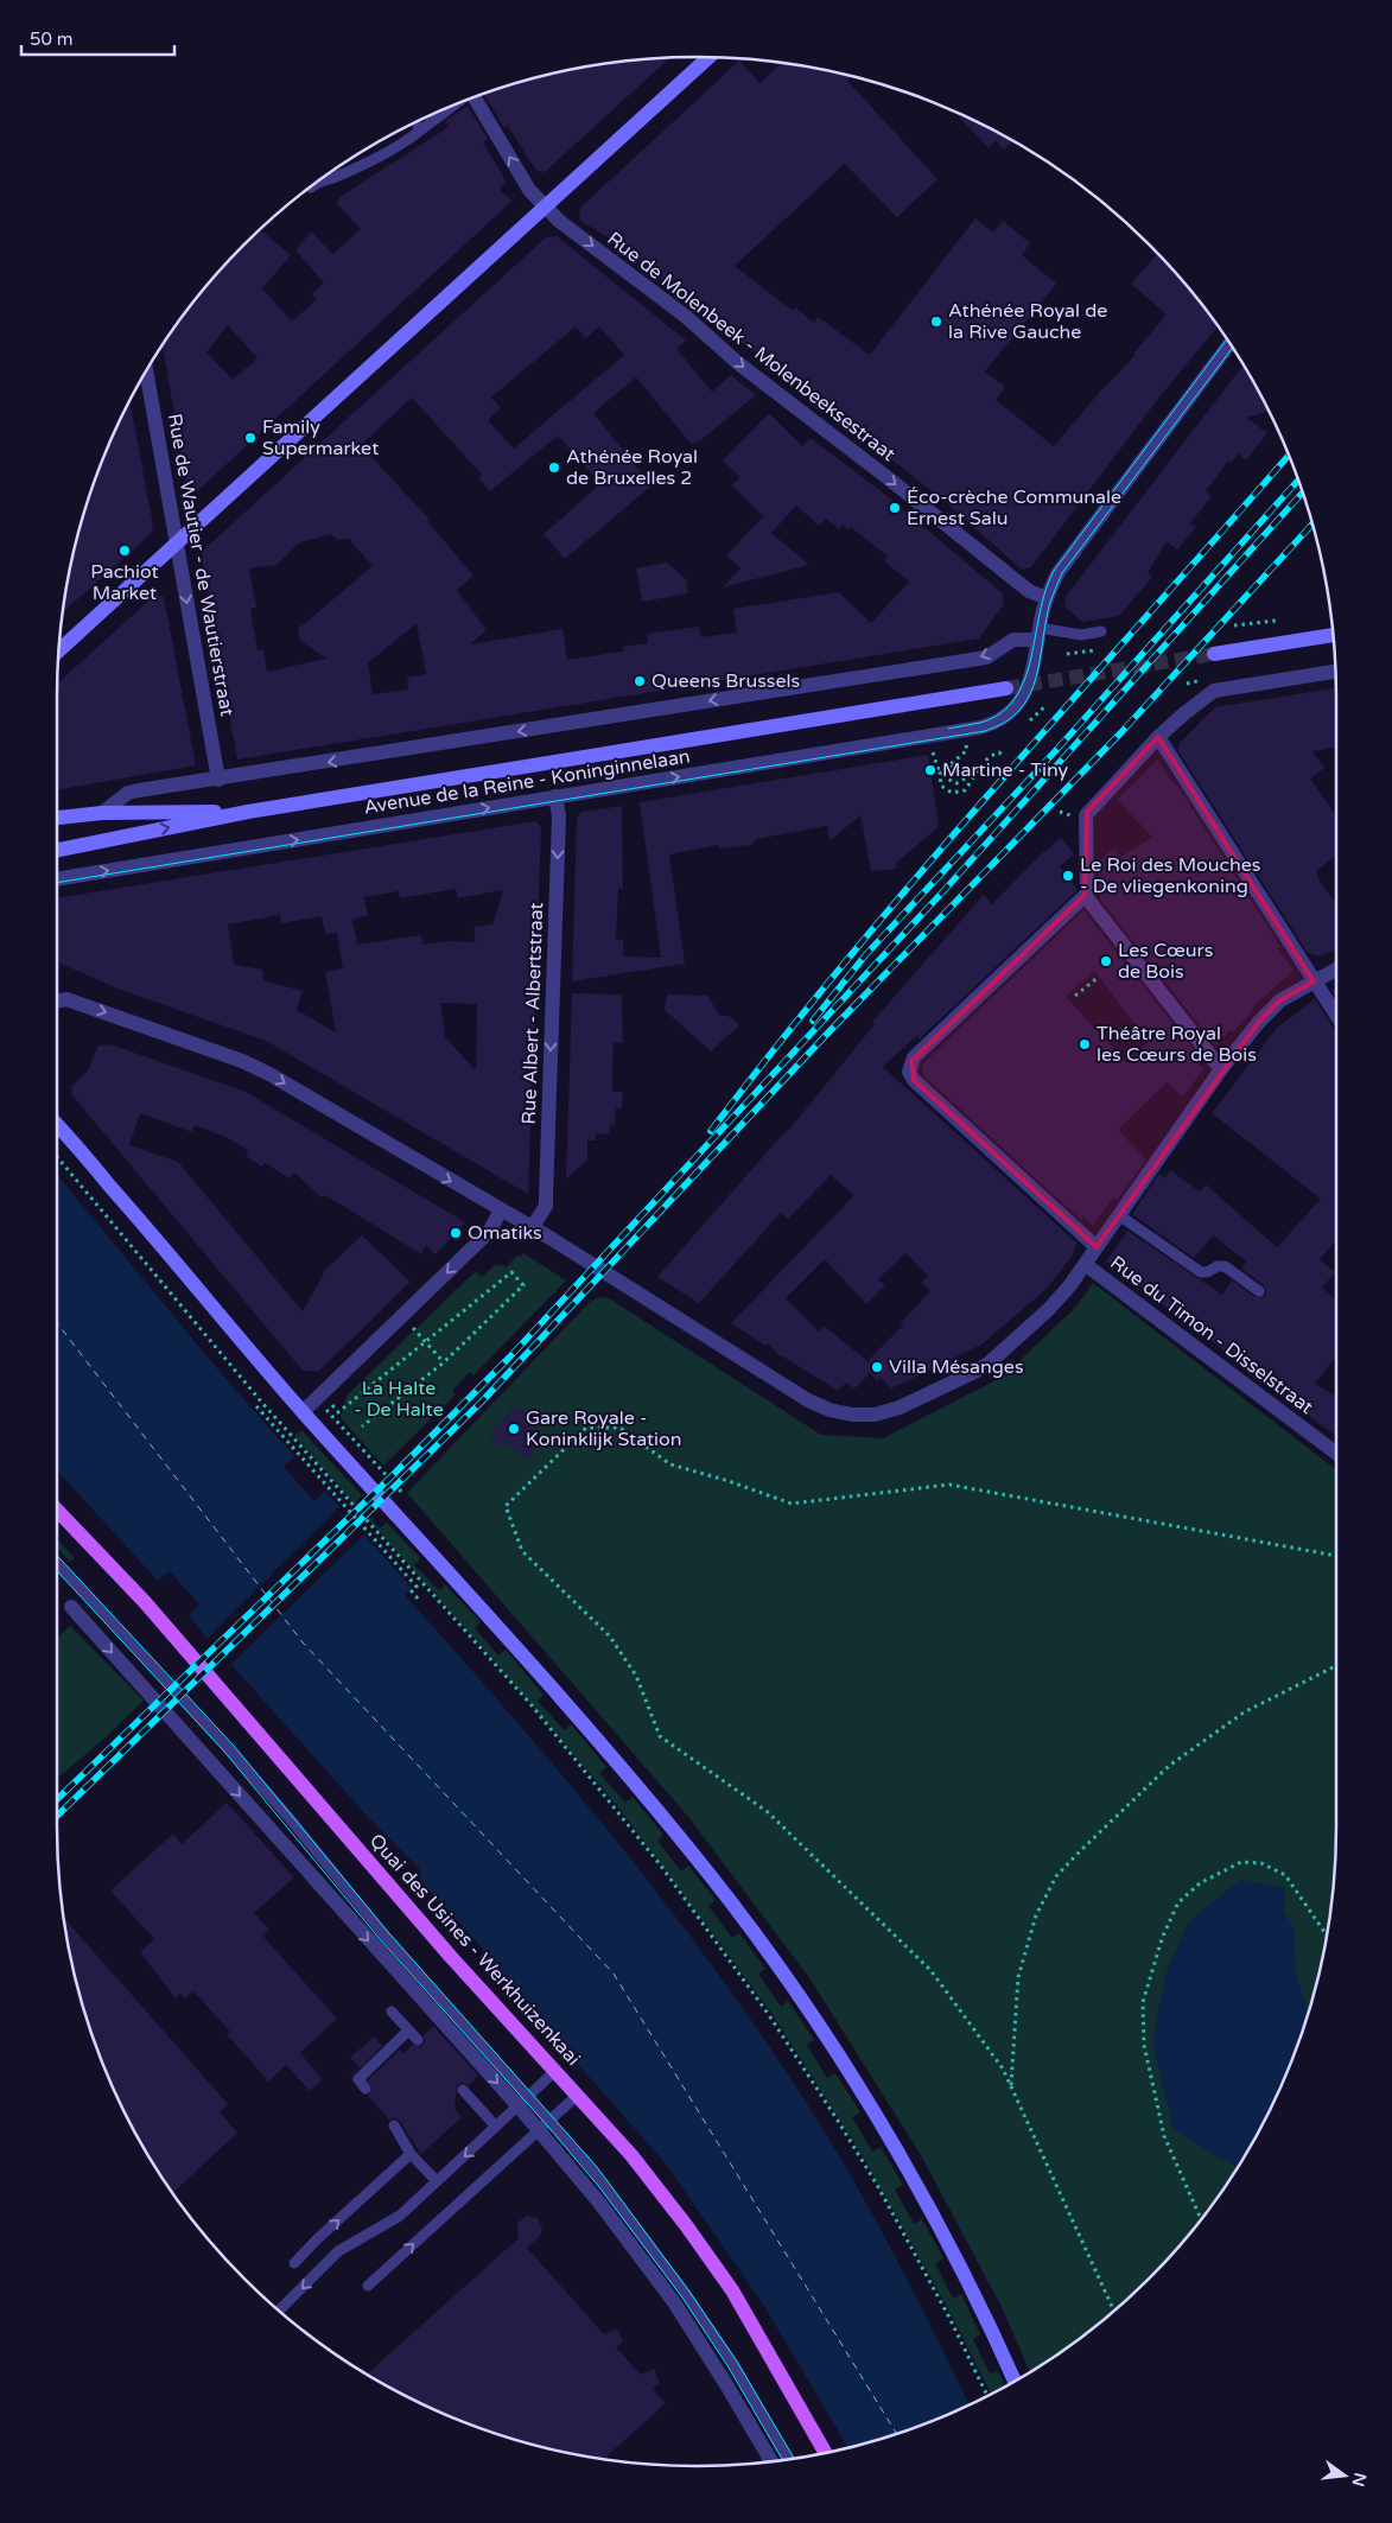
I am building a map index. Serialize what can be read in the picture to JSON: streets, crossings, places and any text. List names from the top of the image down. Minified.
{"streets":{"main road":["Avenue de la Reine - Koninginnelaan","Quai des Usines - Werkhuizenkaai"],"street":["Rue de Molenbeek - Molenbeeksestraat","Rue de Wautier - de Wautierstraat","Rue Albert - Albertstraat","Rue du Timon - Disselstraat"]},"crossings":[["Avenue de la Reine - Koninginnelaan","Rue Albert - Albertstraat"]],"one_way":["Rue de Wautier - de Wautierstraat","Rue Albert - Albertstraat"],"parks":["La Halte - De Halte"],"places":["Athénée Royal de la Rive Gauche","Family Supermarket","Athénée Royal de Bruxelles 2","Éco-crèche Communale Ernest Salu","Pachiot Market","Queens Brussels","Martine - Tiny","Le Roi des Mouches - De vliegenkoning","Les Cœurs de Bois","Théâtre Royal les Cœurs de Bois","Omatiks","Villa Mésanges","Gare Royale - Koninklijk Station"],"scale_bar":"50 m","north":"right"}
